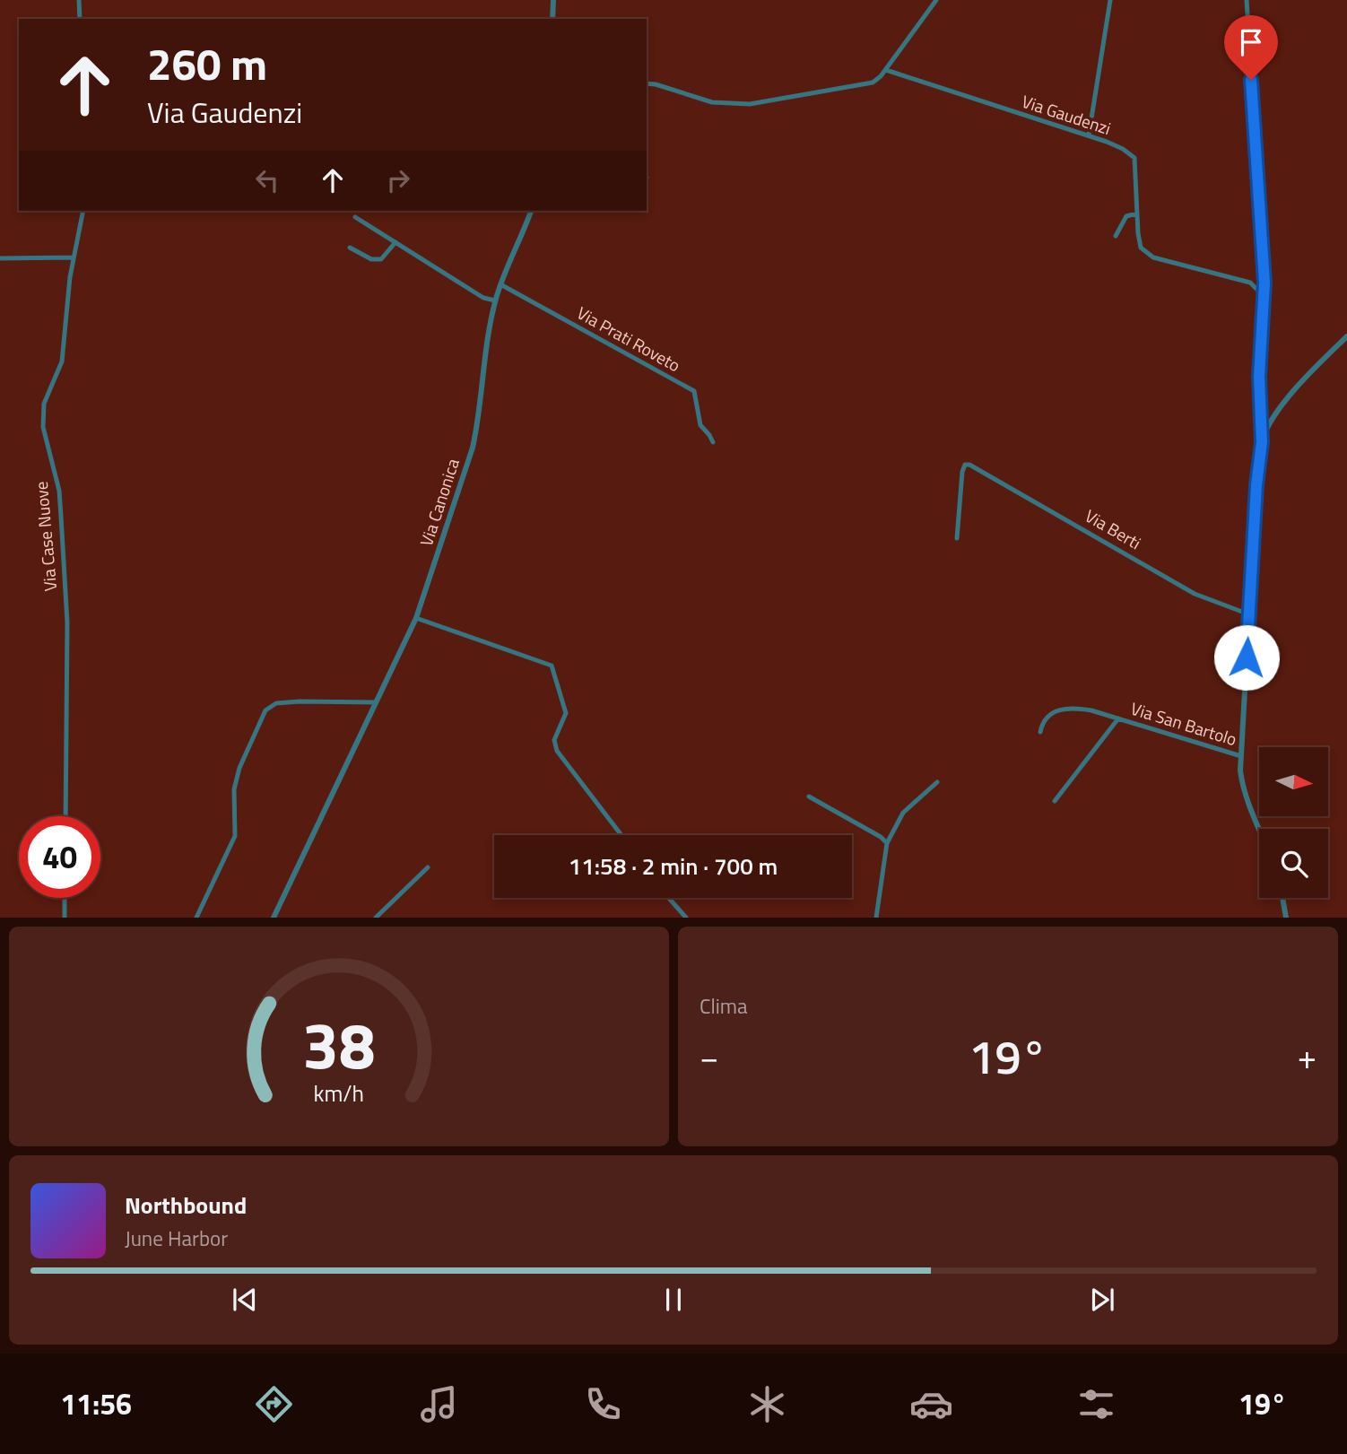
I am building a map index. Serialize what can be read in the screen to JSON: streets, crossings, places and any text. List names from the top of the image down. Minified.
{"streets":{"street":["Via Gaudenzi","Via Prati Roveto","Via Canonica","Via Berti","Via Case Nuove","Via San Bartolo"]},"crossings":[["Via Prati Roveto","Via Canonica"]],"north":"right","page":{"turn":["260 m","Via Gaudenzi"],"limit":"40","trip":"11:58 · 2 min · 700 m","tile":"Clima","heat":["−","19°","+"],"song":["Northbound","June Harbor"],"tabs":["11:56","19°"],"gauge":["38","km/h"]}}
